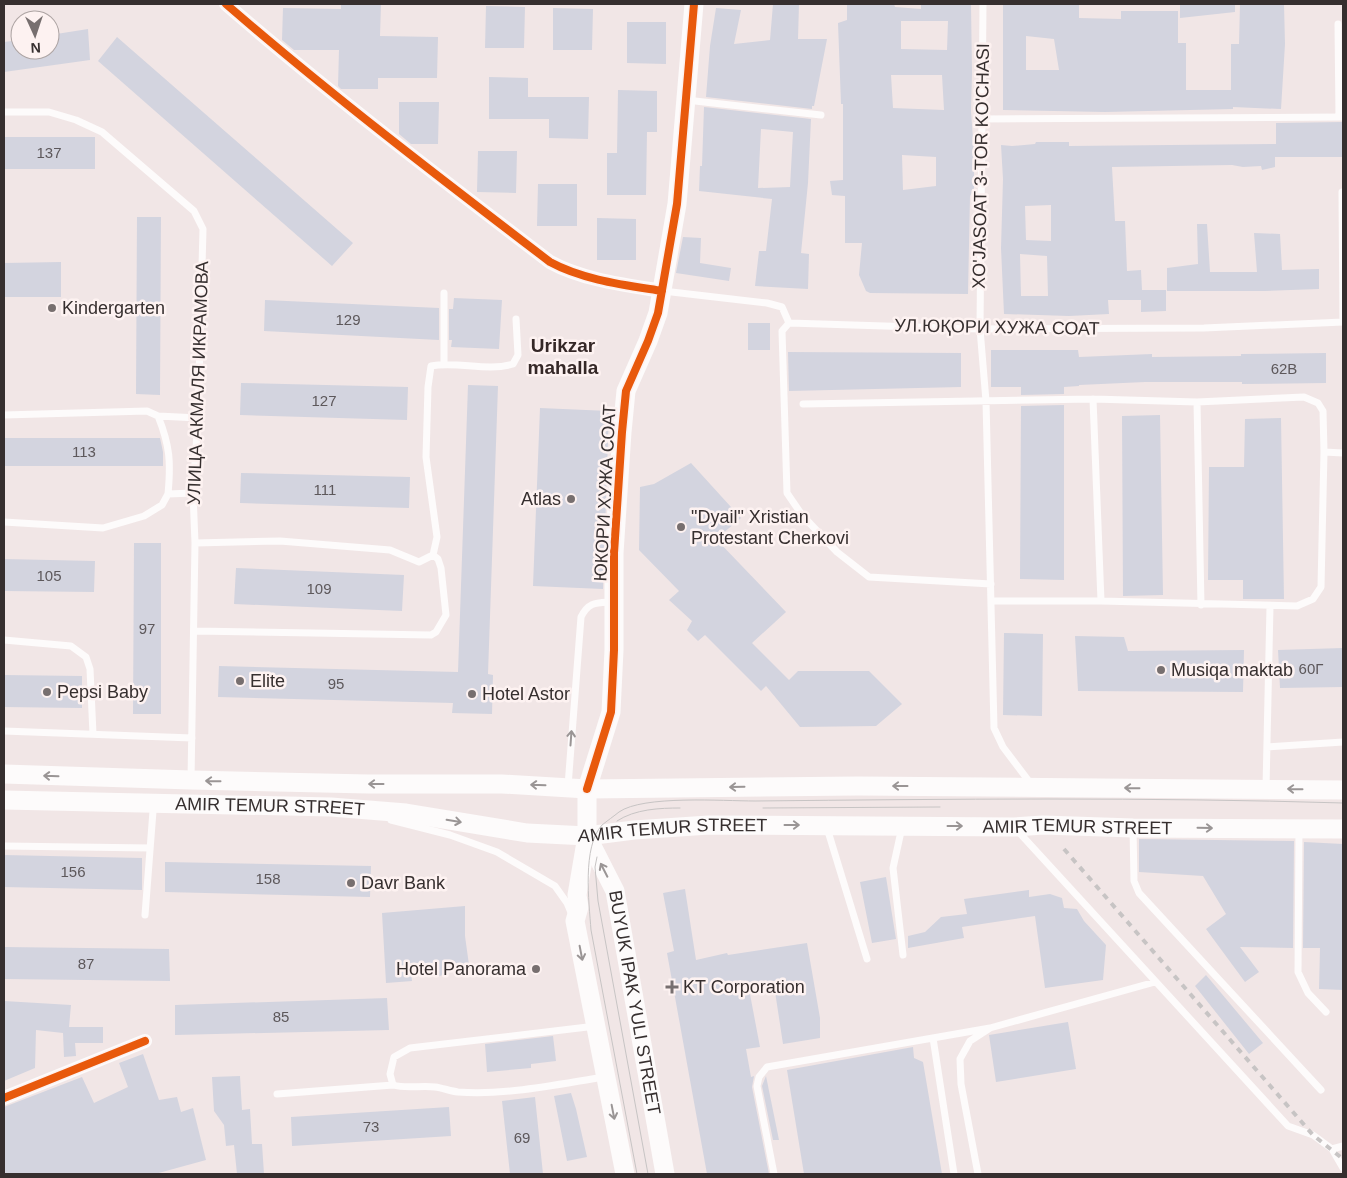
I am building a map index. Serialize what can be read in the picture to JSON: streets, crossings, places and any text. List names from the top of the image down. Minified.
{"streets":{"main road":["ЮКОРИ ХУЖА СОАТ","AMIR TEMUR STREET","BUYUK IPAK YULI STREET"],"lane":["XO'JASOAT 3-TOR KO'CHASI","УЛ.ЮҚОРИ ХУЖА СОАТ","УЛИЦА АКМАЛЯ ИКРАМОВА"]},"crossings":[["XO'JASOAT 3-TOR KO'CHASI","УЛ.ЮҚОРИ ХУЖА СОАТ"],["XO'JASOAT 3-TOR KO'CHASI","AMIR TEMUR STREET"],["УЛИЦА АКМАЛЯ ИКРАМОВА","AMIR TEMUR STREET"],["ЮКОРИ ХУЖА СОАТ","AMIR TEMUR STREET"],["ЮКОРИ ХУЖА СОАТ","BUYUK IPAK YULI STREET"],["AMIR TEMUR STREET","BUYUK IPAK YULI STREET"]],"districts":["Urikzar mahalla"],"places":{"other":["Kindergarten","Atlas","\"Dyail\" Xristian Protestant Cherkovi","Musiqa maktab","Elite","Pepsi Baby","Hotel Astor","Davr Bank","Hotel Panorama"],"health":["KT Corporation"]},"house_numbers":["137","129","62В","127","113","111","105","109","97","60Г","95","156","158","87","85","73","69"],"north":"bottom"}
